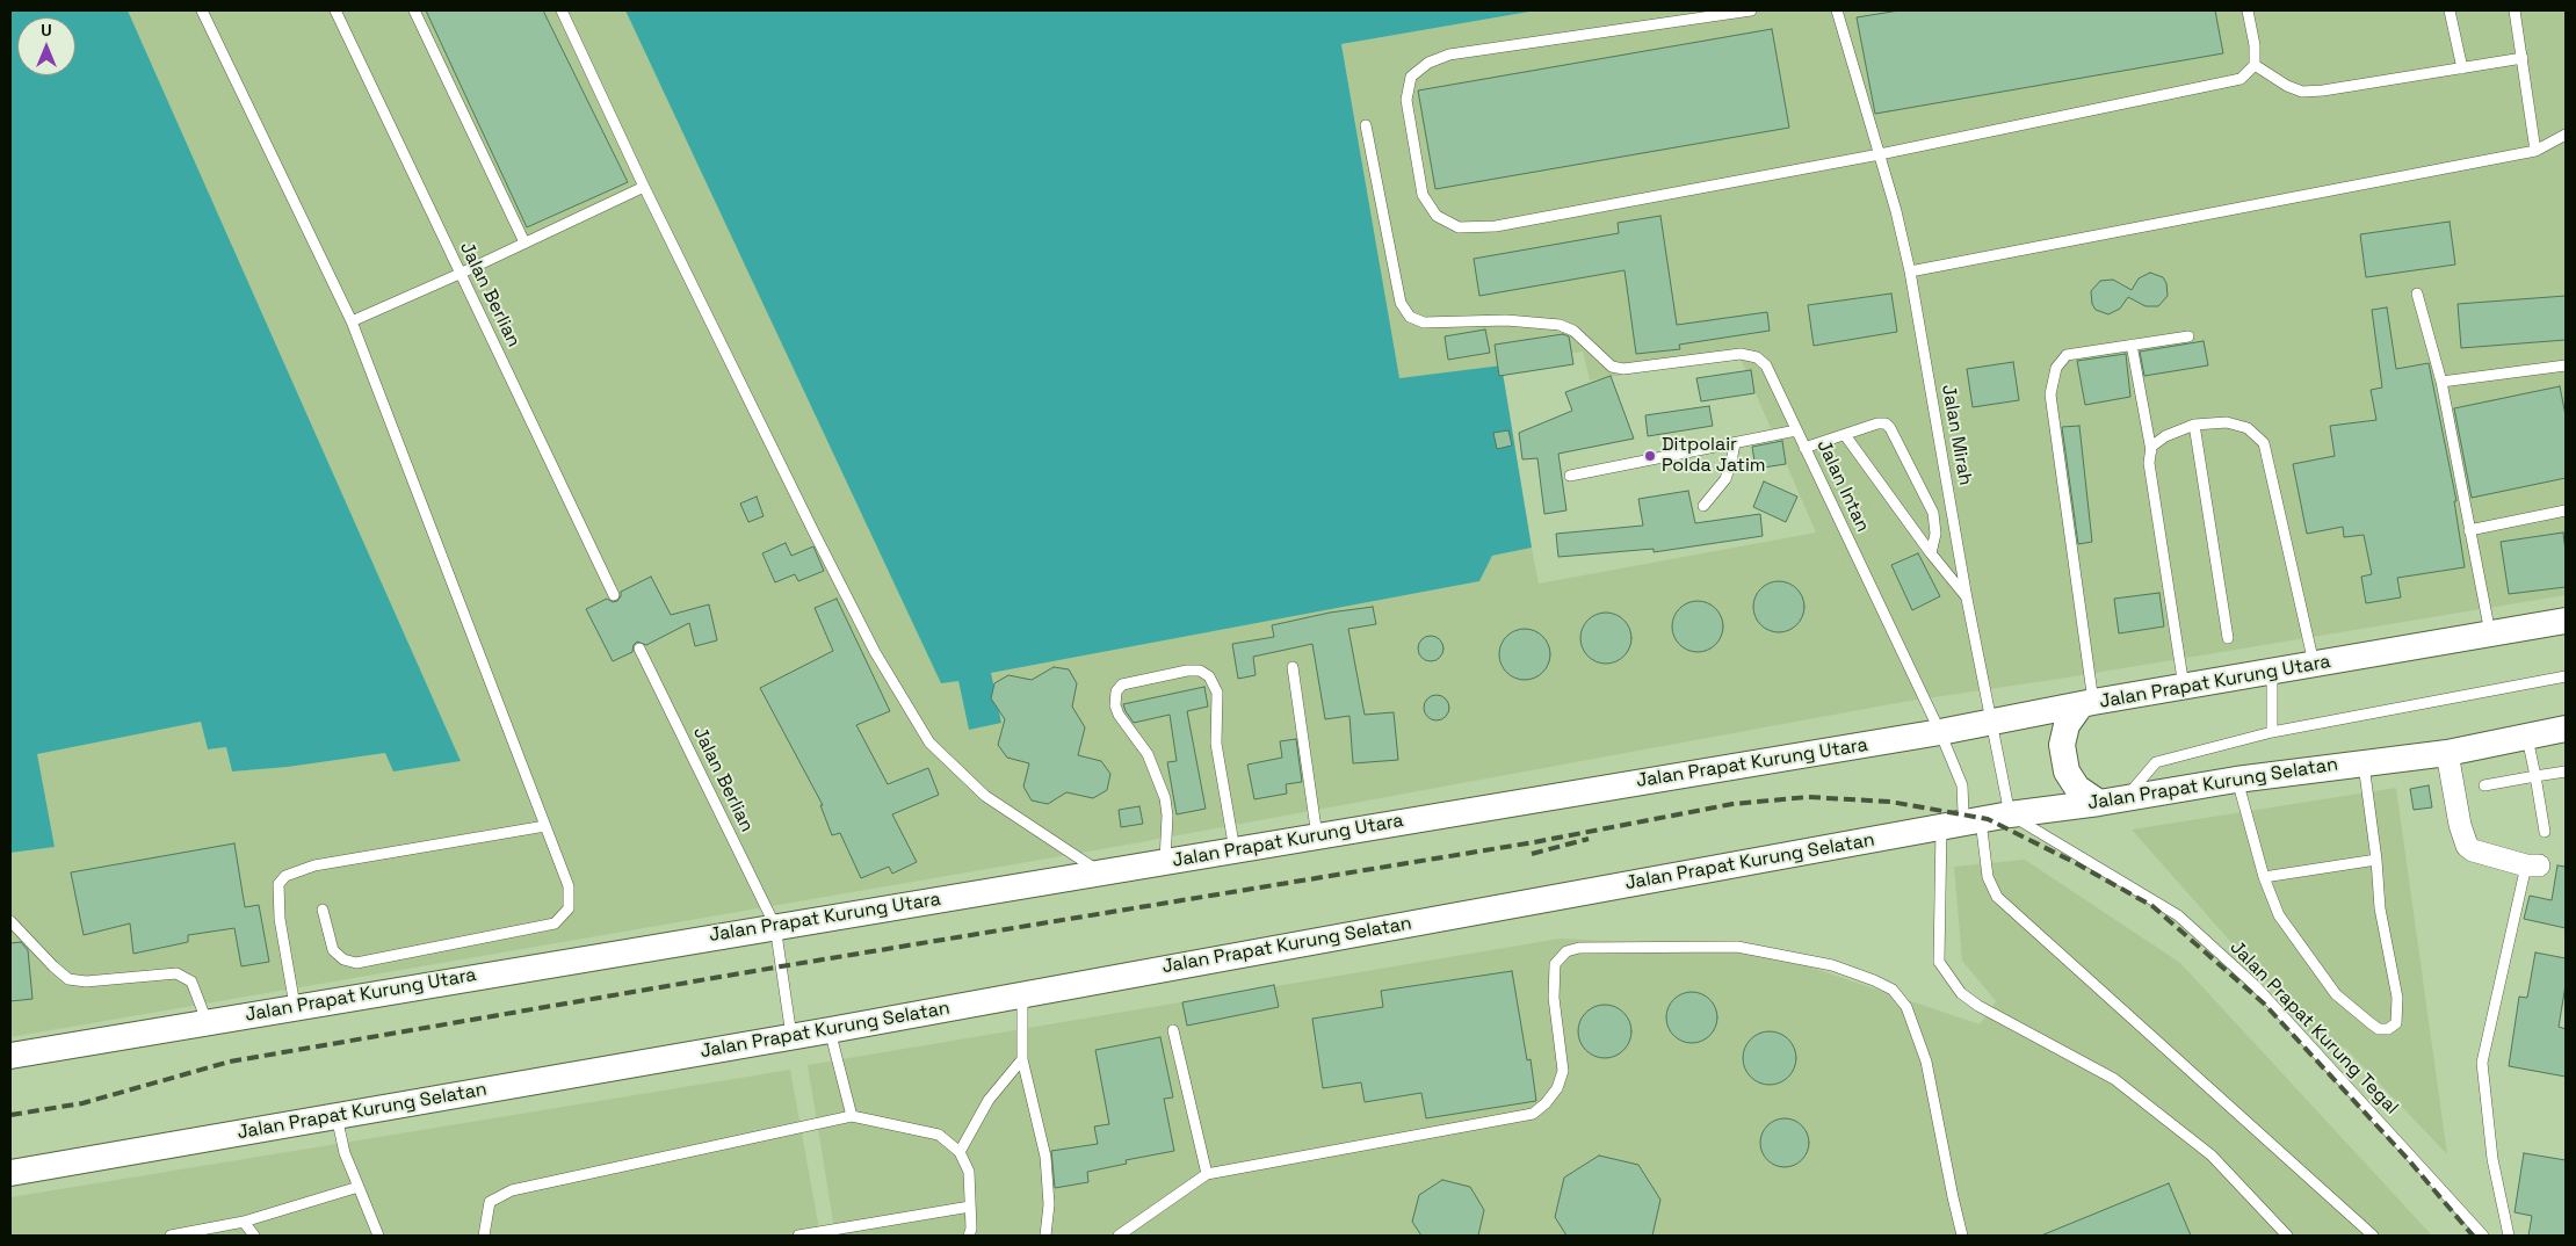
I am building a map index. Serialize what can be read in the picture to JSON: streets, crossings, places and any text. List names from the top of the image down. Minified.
{"streets":{"street":["Jalan Prapat Kurung Utara","Jalan Prapat Kurung Selatan"],"lane":["Jalan Berlian","Jalan Mirah","Jalan Intan","Jalan Prapat Kurung Tegal"]},"crossings":[["Jalan Berlian","Jalan Prapat Kurung Utara"],["Jalan Berlian","Jalan Prapat Kurung Selatan"],["Jalan Mirah","Jalan Prapat Kurung Utara"],["Jalan Mirah","Jalan Prapat Kurung Selatan"],["Jalan Mirah","Jalan Prapat Kurung Tegal"],["Jalan Intan","Jalan Prapat Kurung Utara"],["Jalan Intan","Jalan Prapat Kurung Selatan"],["Jalan Prapat Kurung Selatan","Jalan Prapat Kurung Tegal"]],"places":["Ditpolair Polda Jatim"],"north":"top"}
